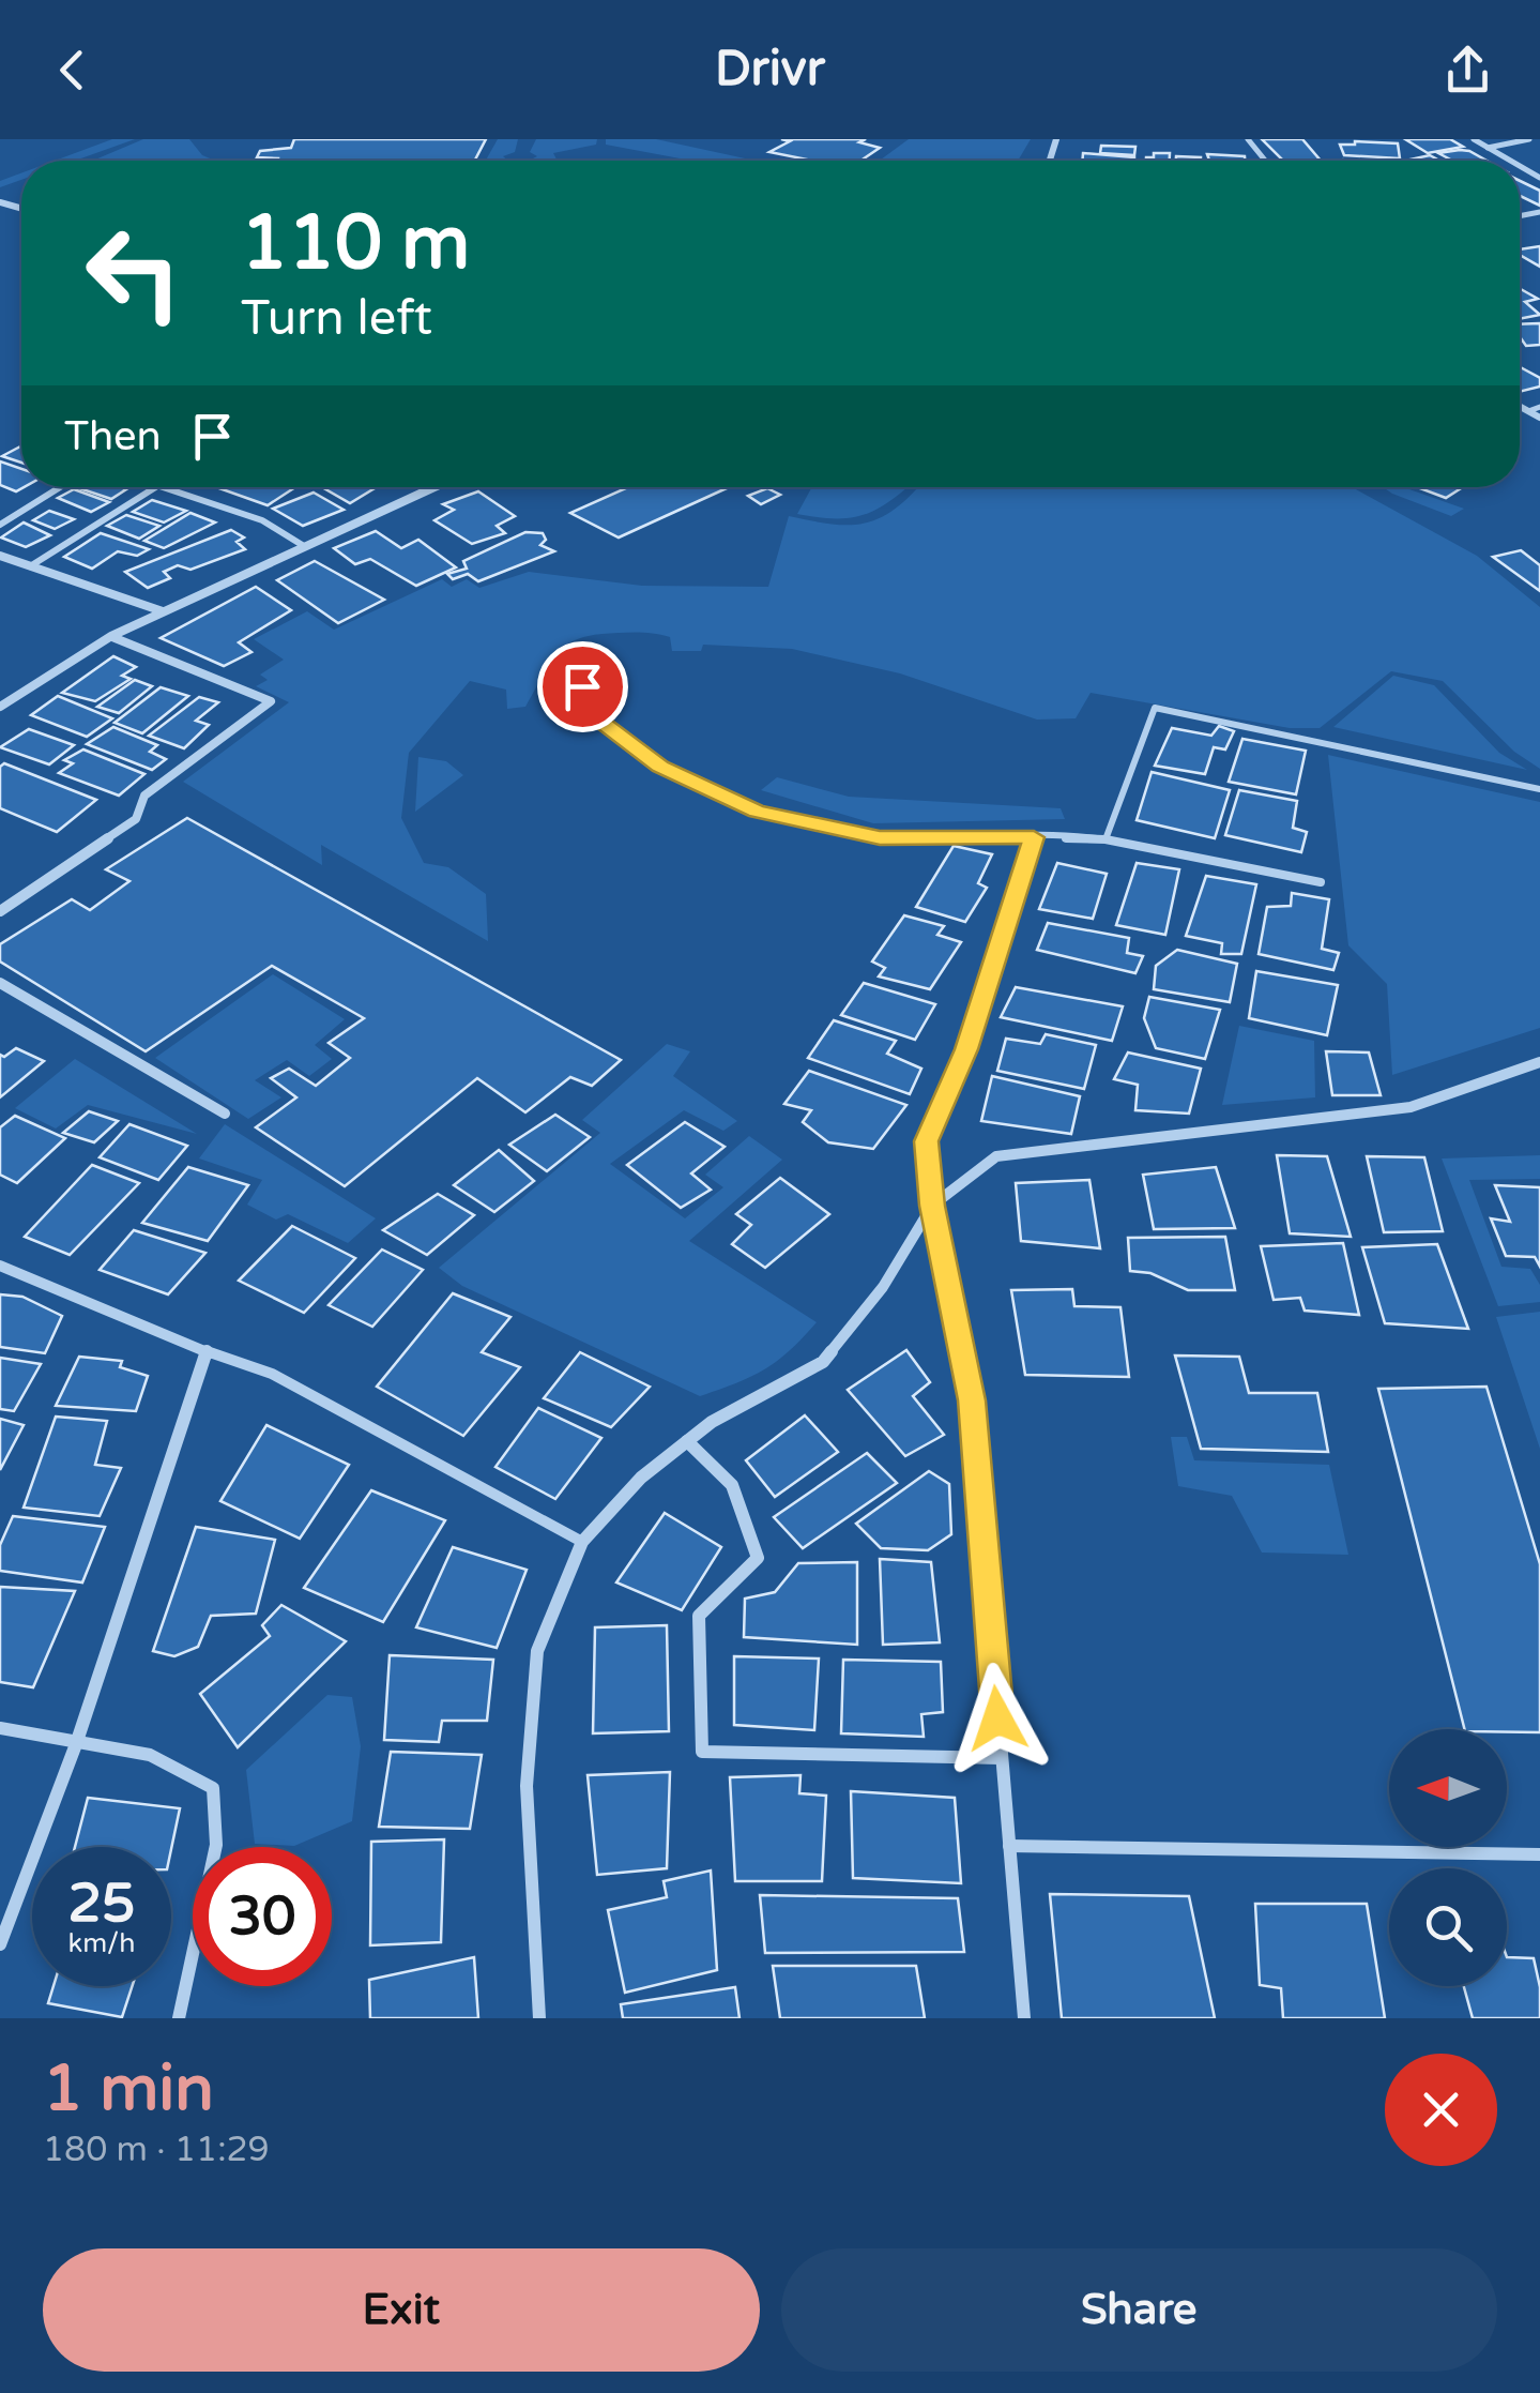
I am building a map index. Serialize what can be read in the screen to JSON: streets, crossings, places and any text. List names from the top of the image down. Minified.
{"north":"left","page":{"header":"Drivr","turn":["110 m","Turn left"],"then":"Then","speed":"25 km/h","limit":"30","heading":["1 min","180 m · 11:29"],"buttons":["Exit","Share"]}}
